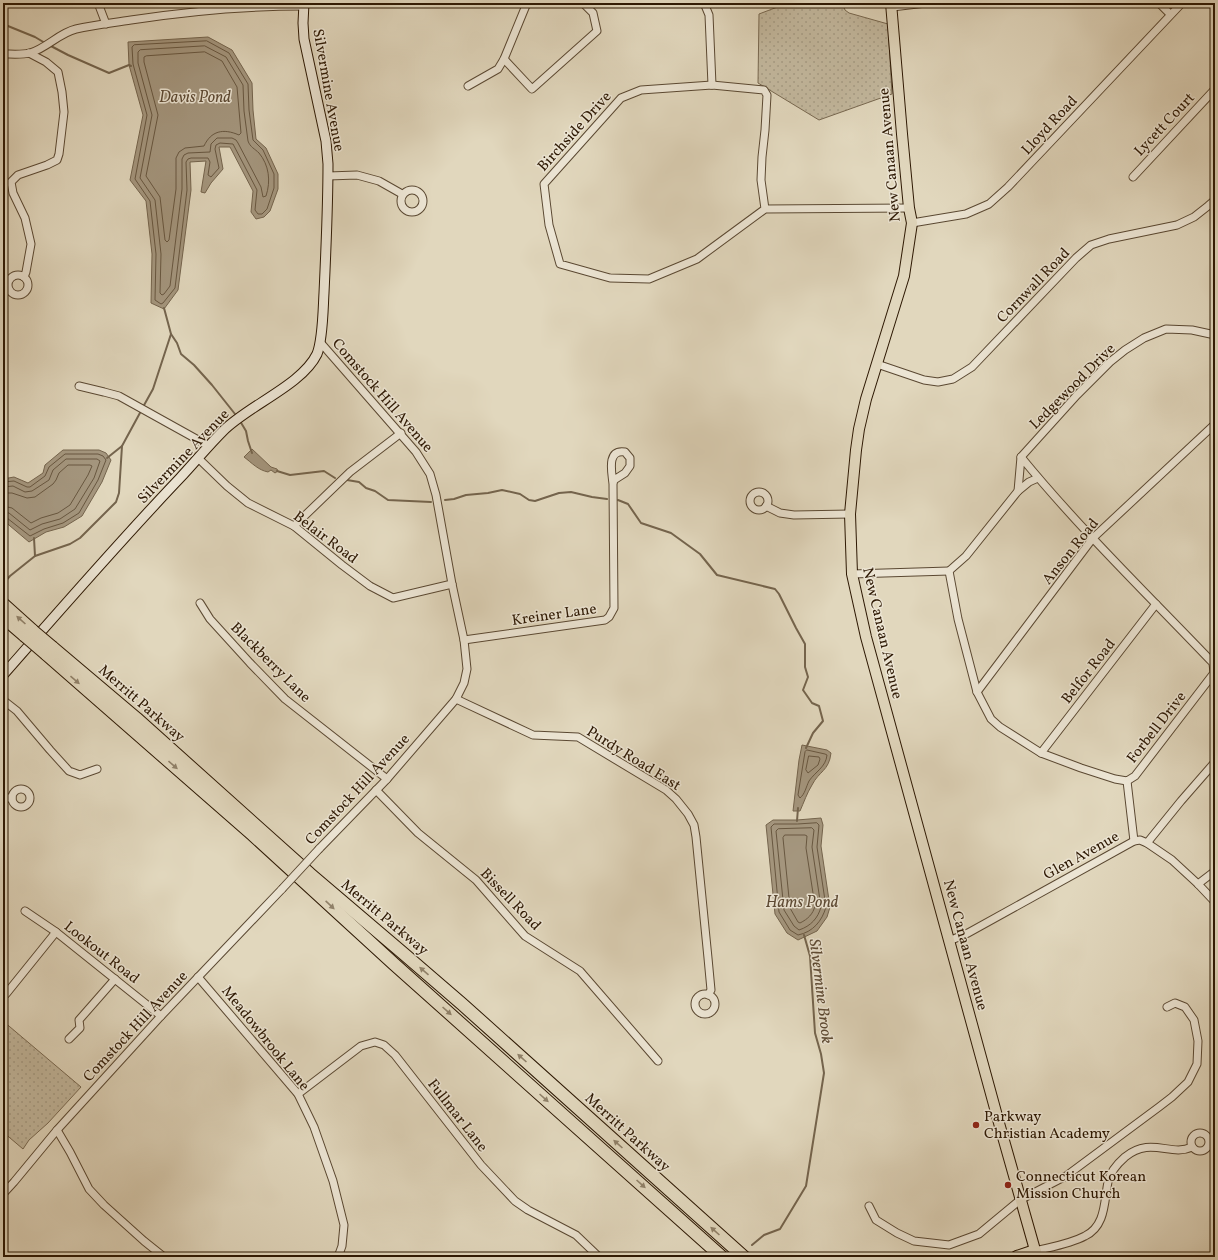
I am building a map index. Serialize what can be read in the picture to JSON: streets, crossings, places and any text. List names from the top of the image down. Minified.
{"streets":{"highway":["Merritt Parkway"],"main road":["New Canaan Avenue"],"street":["Silvermine Avenue","Lycett Court","Lloyd Road","Birchside Drive","Cornwall Road","Ledgewood Drive","Comstock Hill Avenue","Belair Road","Anson Road","Kreiner Lane","Blackberry Lane","Belfor Road","Forbell Drive","Purdy Road East","Glen Avenue","Bissell Road","Lookout Road","Meadowbrook Lane","Fullmar Lane"]},"crossings":[["Silvermine Avenue","Comstock Hill Avenue"],["Silvermine Avenue","Belair Road"],["Lloyd Road","New Canaan Avenue"],["New Canaan Avenue","Cornwall Road"],["New Canaan Avenue","Glen Avenue"],["Ledgewood Drive","Forbell Drive"],["Comstock Hill Avenue","Belair Road"],["Comstock Hill Avenue","Kreiner Lane"],["Comstock Hill Avenue","Blackberry Lane"],["Comstock Hill Avenue","Purdy Road East"],["Comstock Hill Avenue","Bissell Road"],["Comstock Hill Avenue","Lookout Road"],["Comstock Hill Avenue","Meadowbrook Lane"],["Anson Road","Forbell Drive"],["Belfor Road","Forbell Drive"],["Meadowbrook Lane","Fullmar Lane"]],"water":["Davis Pond","Hams Pond","Silvermine Brook"],"places":["Parkway Christian Academy","Connecticut Korean Mission Church"]}
